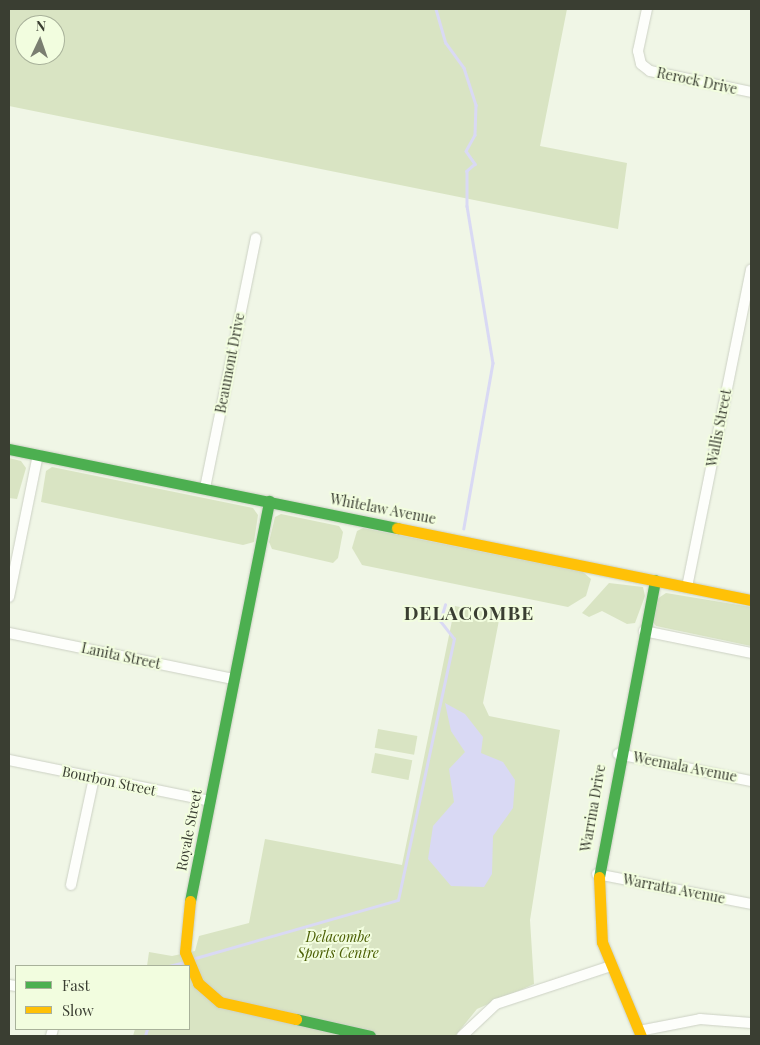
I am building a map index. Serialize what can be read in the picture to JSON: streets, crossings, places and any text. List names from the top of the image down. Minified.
{"streets":{"street":["Rerock Drive","Beaumont Drive","Wallis Street","Whitelaw Avenue","Lanita Street","Weemala Avenue","Bourbon Street","Warrina Drive","Royale Street","Warratta Avenue"]},"crossings":[["Beaumont Drive","Whitelaw Avenue"],["Wallis Street","Whitelaw Avenue"],["Whitelaw Avenue","Warrina Drive"],["Whitelaw Avenue","Royale Street"],["Lanita Street","Royale Street"],["Weemala Avenue","Warrina Drive"],["Bourbon Street","Royale Street"],["Warrina Drive","Warratta Avenue"]],"districts":["DELACOMBE"],"parks":["Delacombe Sports Centre"],"legend":["Fast","Slow"],"north":"top"}
